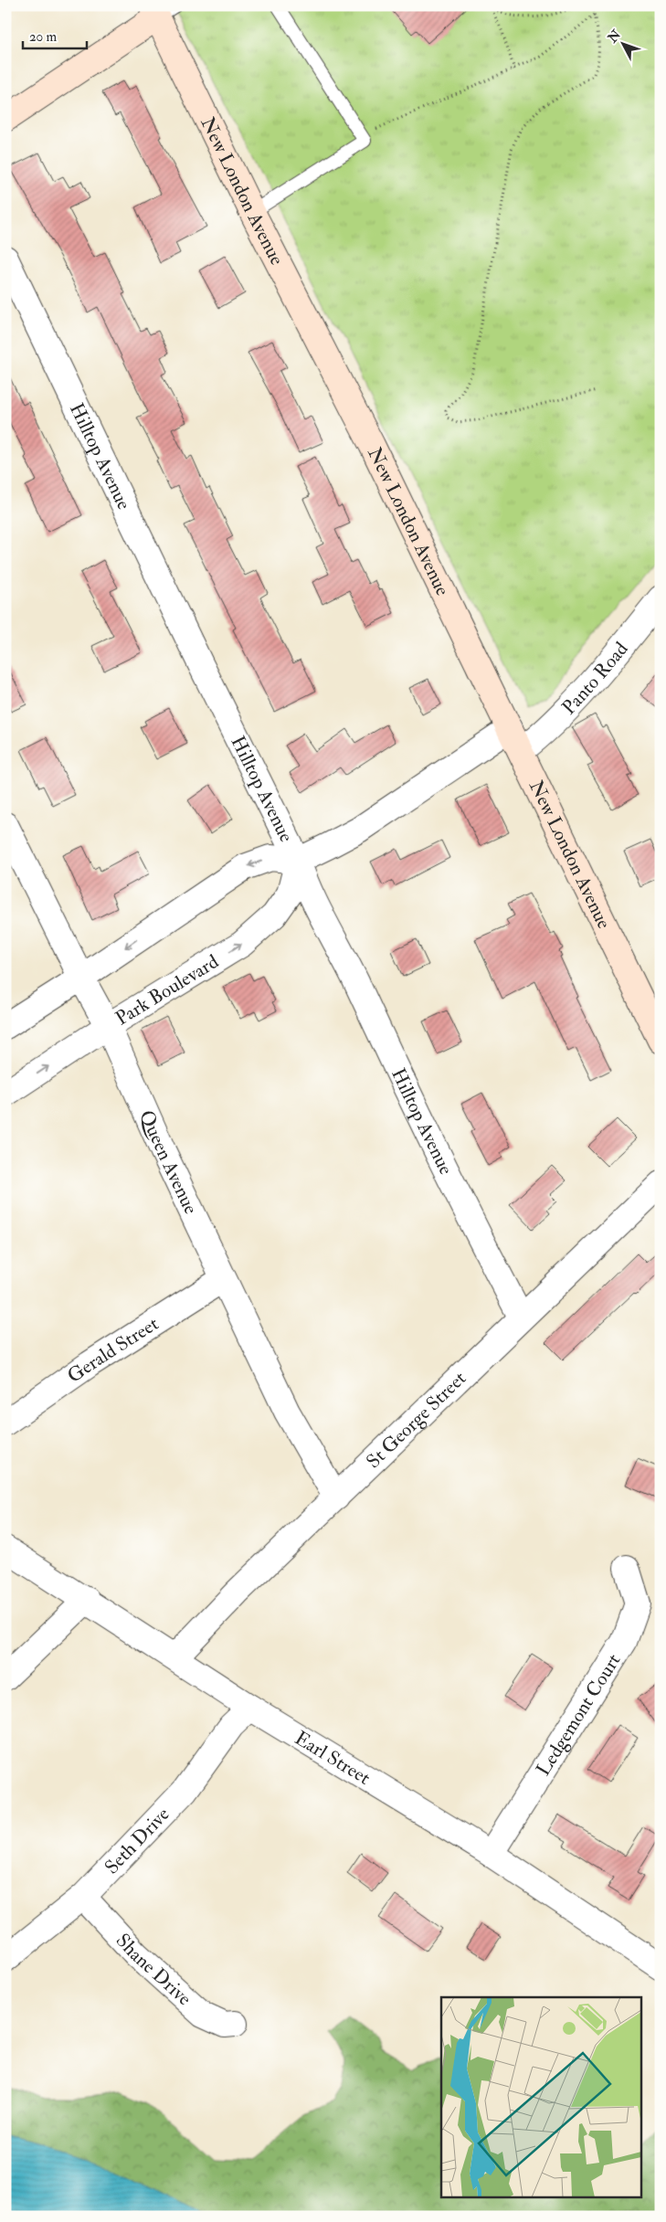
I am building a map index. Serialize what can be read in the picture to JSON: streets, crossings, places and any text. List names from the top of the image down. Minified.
{"streets":{"main road":["New London Avenue"],"street":["Hilltop Avenue","Panto Road","Park Boulevard","Queen Avenue","Gerald Street","St George Street","Ledgemont Court","Earl Street","Seth Drive","Shane Drive"]},"crossings":[["New London Avenue","Panto Road"],["Hilltop Avenue","Park Boulevard"],["Hilltop Avenue","St George Street"],["Park Boulevard","Queen Avenue"],["Queen Avenue","Gerald Street"],["Queen Avenue","St George Street"],["St George Street","Earl Street"],["Ledgemont Court","Earl Street"],["Earl Street","Seth Drive"],["Seth Drive","Shane Drive"]],"scale_bar":"20 m","north":"top left"}
